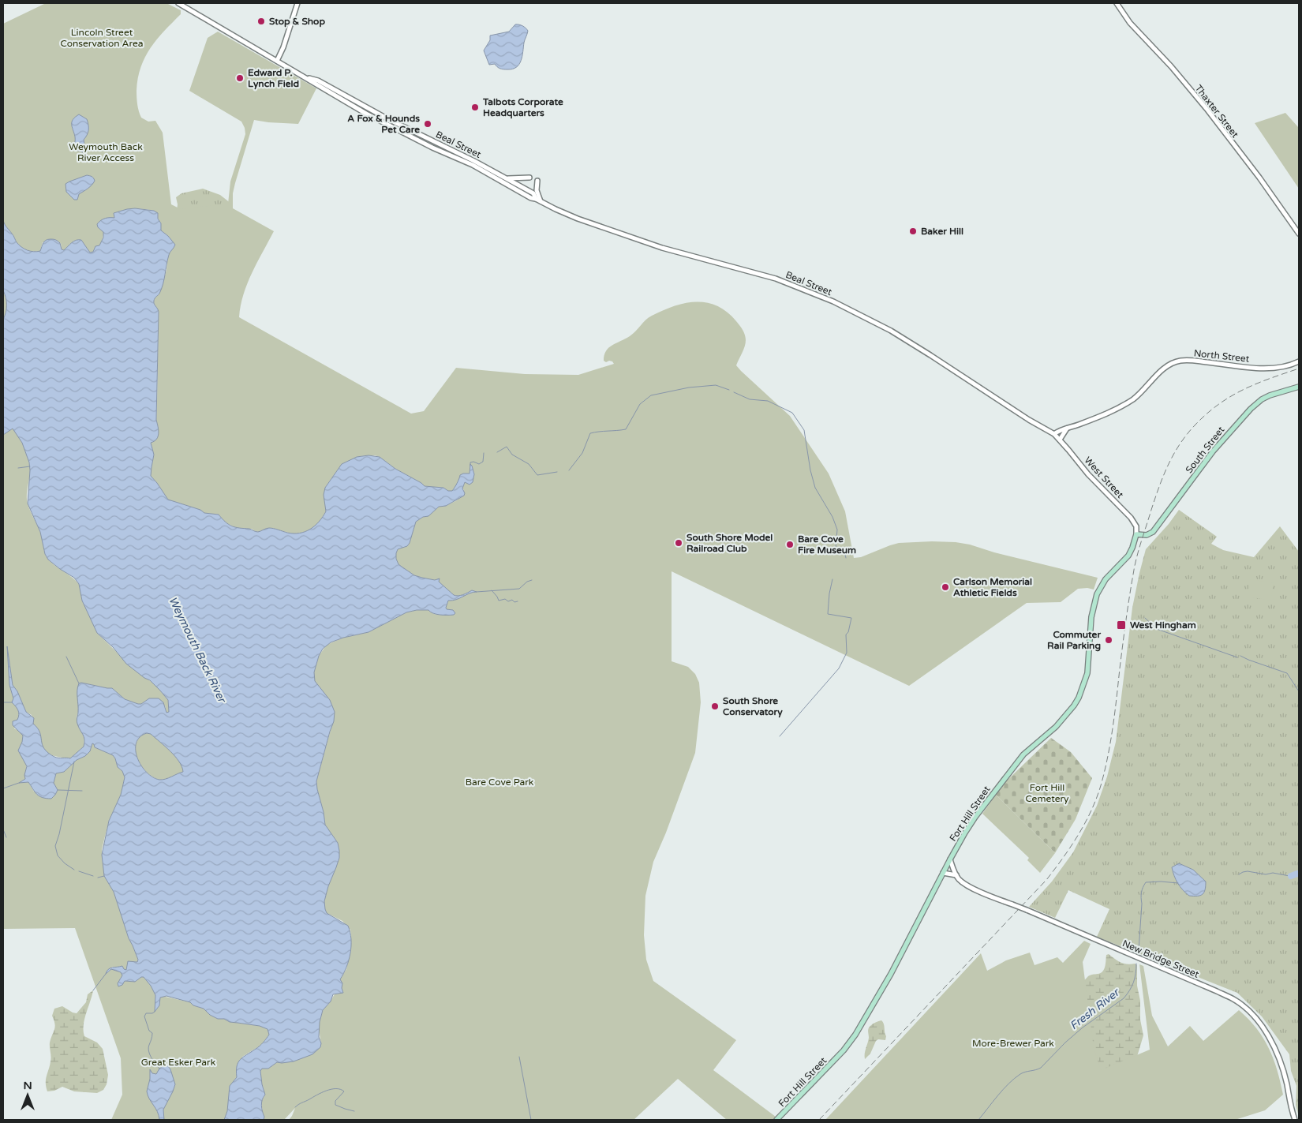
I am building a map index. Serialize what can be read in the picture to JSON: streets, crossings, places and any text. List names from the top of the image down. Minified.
{"streets":{"main road":["South Street","Fort Hill Street"],"street":["Thaxter Street","Beal Street","North Street","West Street","New Bridge Street"]},"crossings":[["Beal Street","North Street"],["Beal Street","West Street"],["North Street","West Street"],["South Street","West Street"],["South Street","Fort Hill Street"],["West Street","Fort Hill Street"],["Fort Hill Street","New Bridge Street"]],"water":["Weymouth Back River","Fresh River"],"parks":["Lincoln Street Conservation Area","Weymouth Back River Access","Bare Cove Park","Fort Hill Cemetery","More-Brewer Park","Great Esker Park"],"places":{"other":["Stop & Shop","Edward P. Lynch Field","Talbots Corporate Headquarters","A Fox & Hounds Pet Care","Baker Hill","South Shore Model Railroad Club","Bare Cove Fire Museum","Carlson Memorial Athletic Fields","Commuter Rail Parking","South Shore Conservatory"],"transit":["West Hingham"]},"north":"top"}
